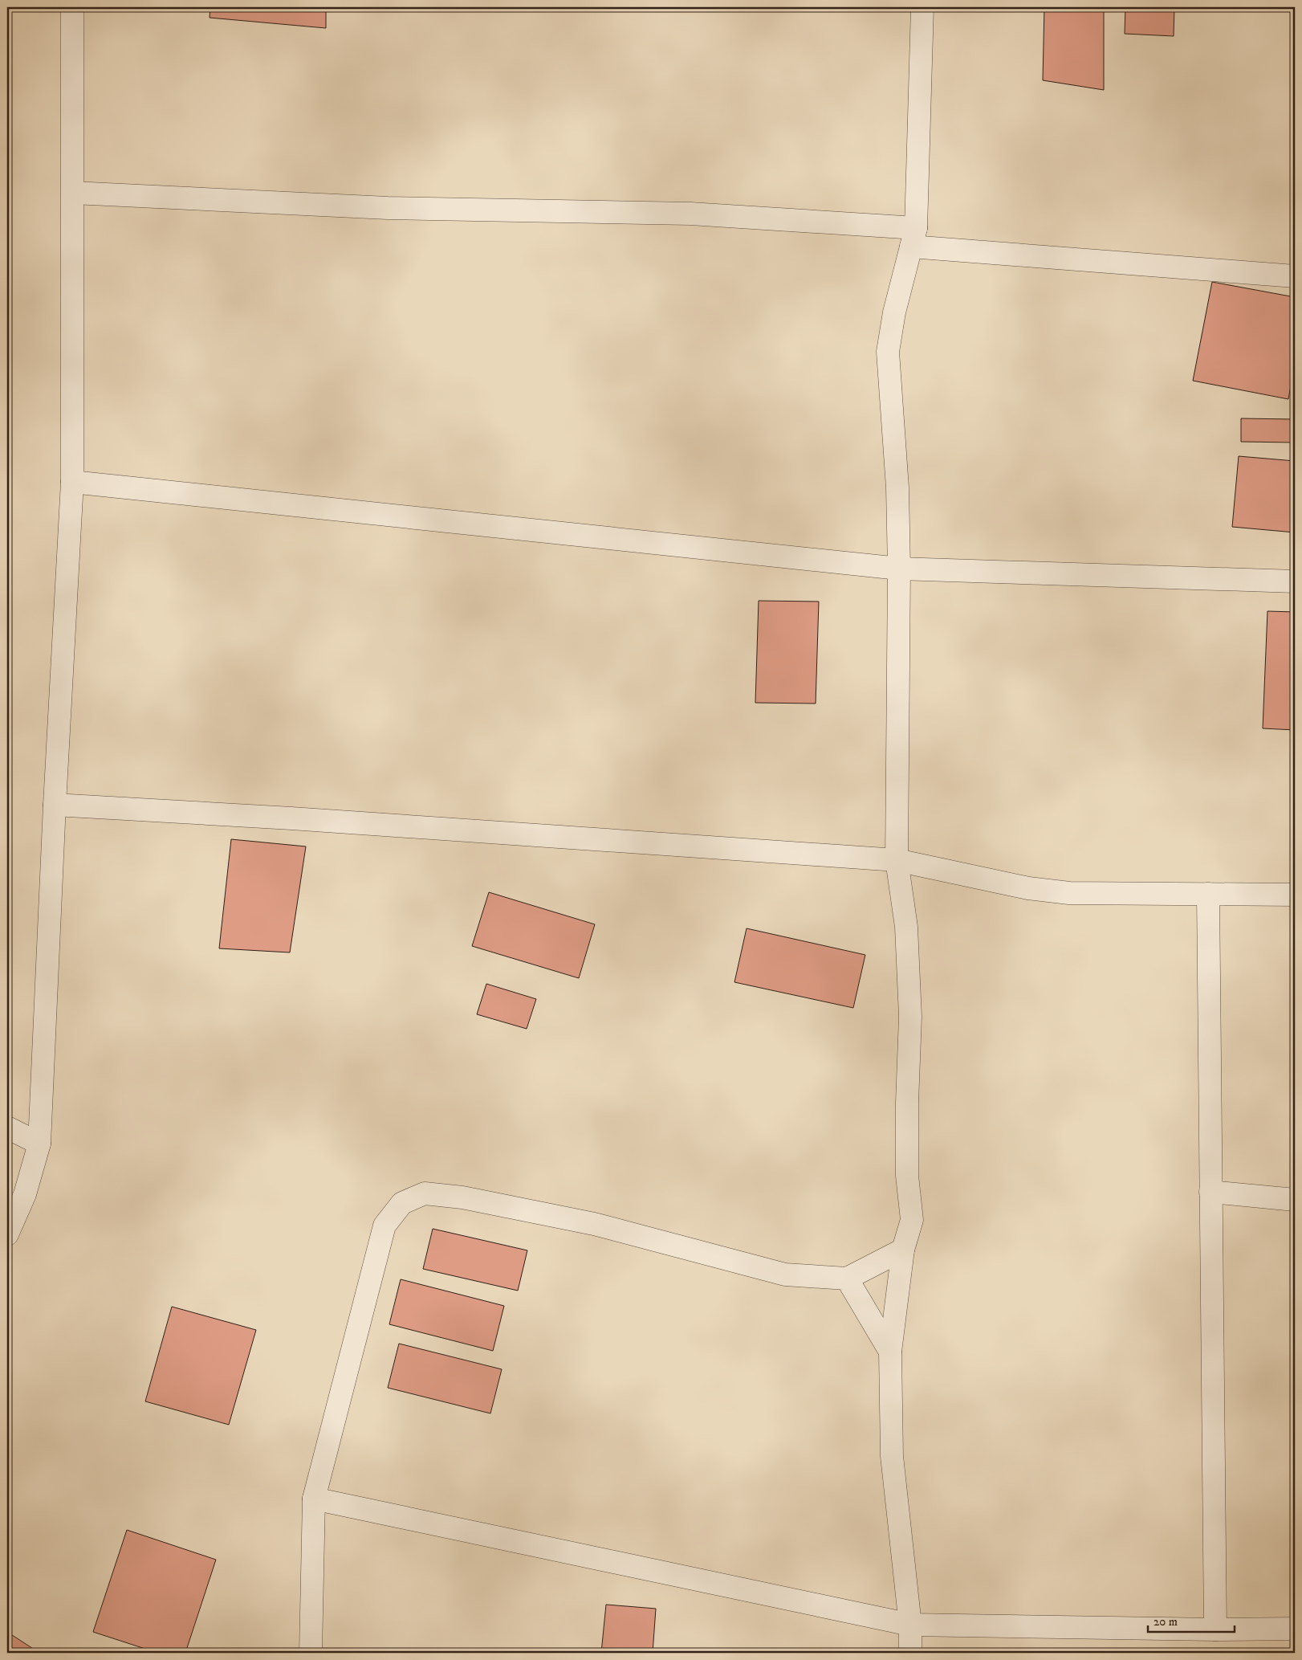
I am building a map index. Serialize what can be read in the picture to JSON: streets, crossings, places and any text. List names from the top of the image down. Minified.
{"scale_bar":"20 m"}
